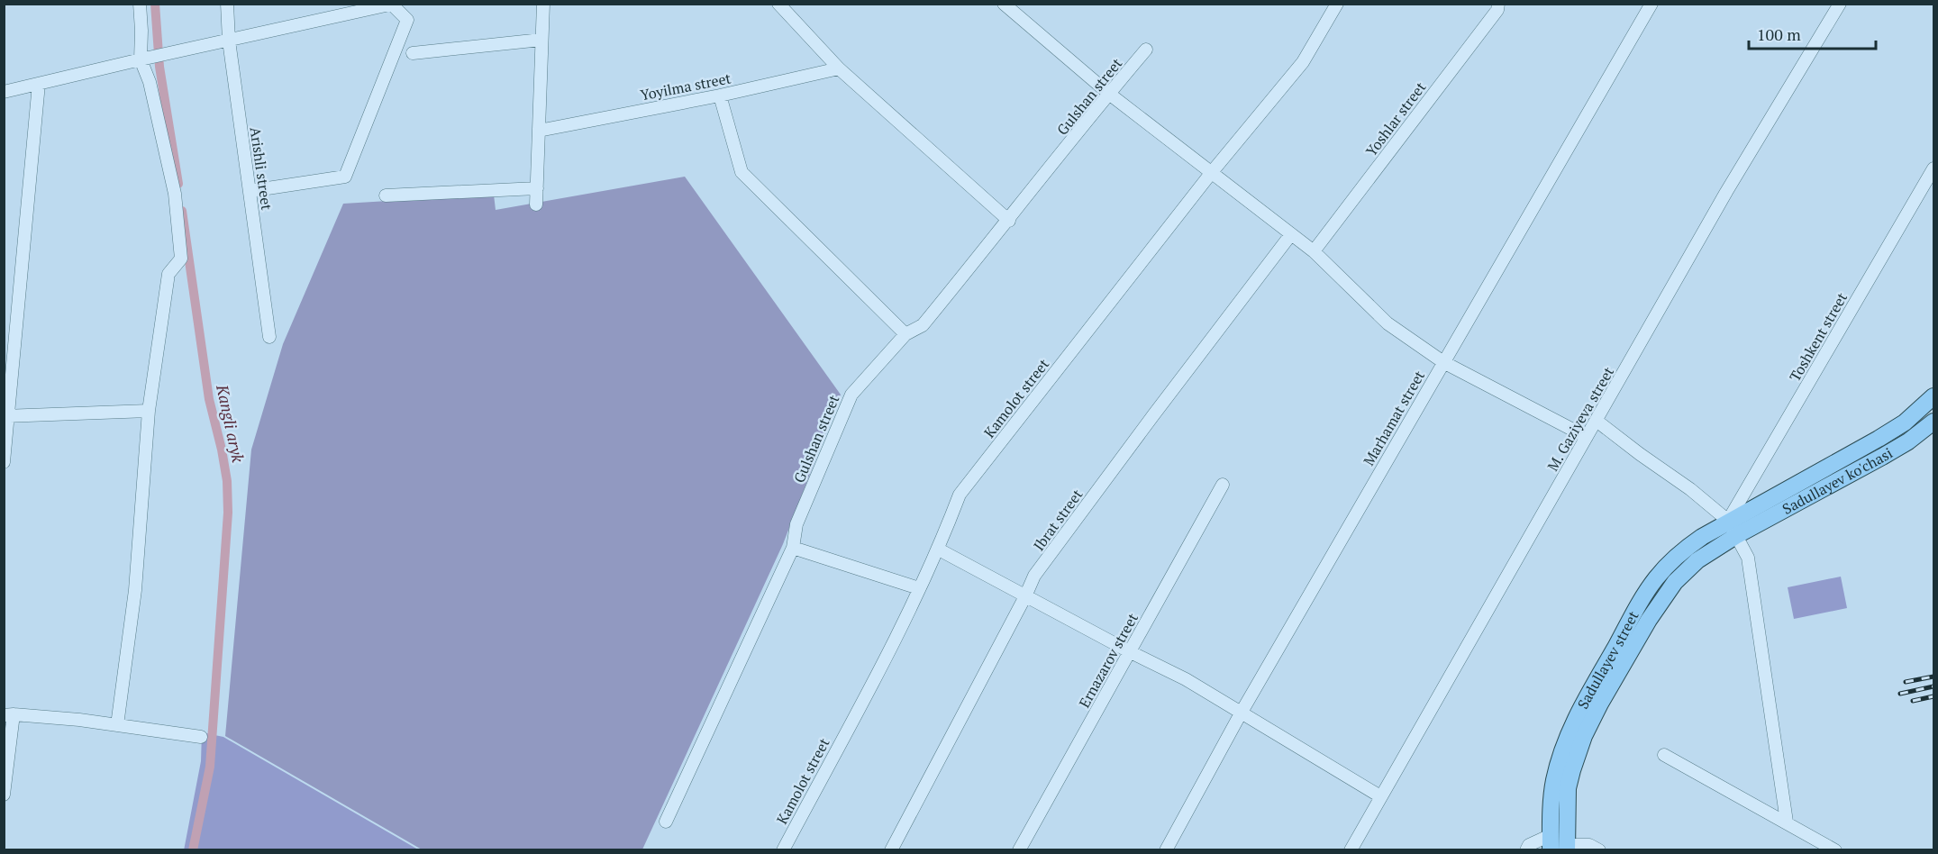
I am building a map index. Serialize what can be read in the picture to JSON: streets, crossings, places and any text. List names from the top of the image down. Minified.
{"streets":{"main road":["Sadullayev ko'chasi","Sadullayev street"],"street":["Yoyilma street","Gulshan street","Yoshlar street","Arishli street","Toshkent street","Kamolot street","Marhamat street","M. Gaziyeva street","Ibrat street","Ernazarov street"]},"crossings":[["Toshkent street","Sadullayev street"]],"water":["Kangli aryk"],"scale_bar":"100 m"}
